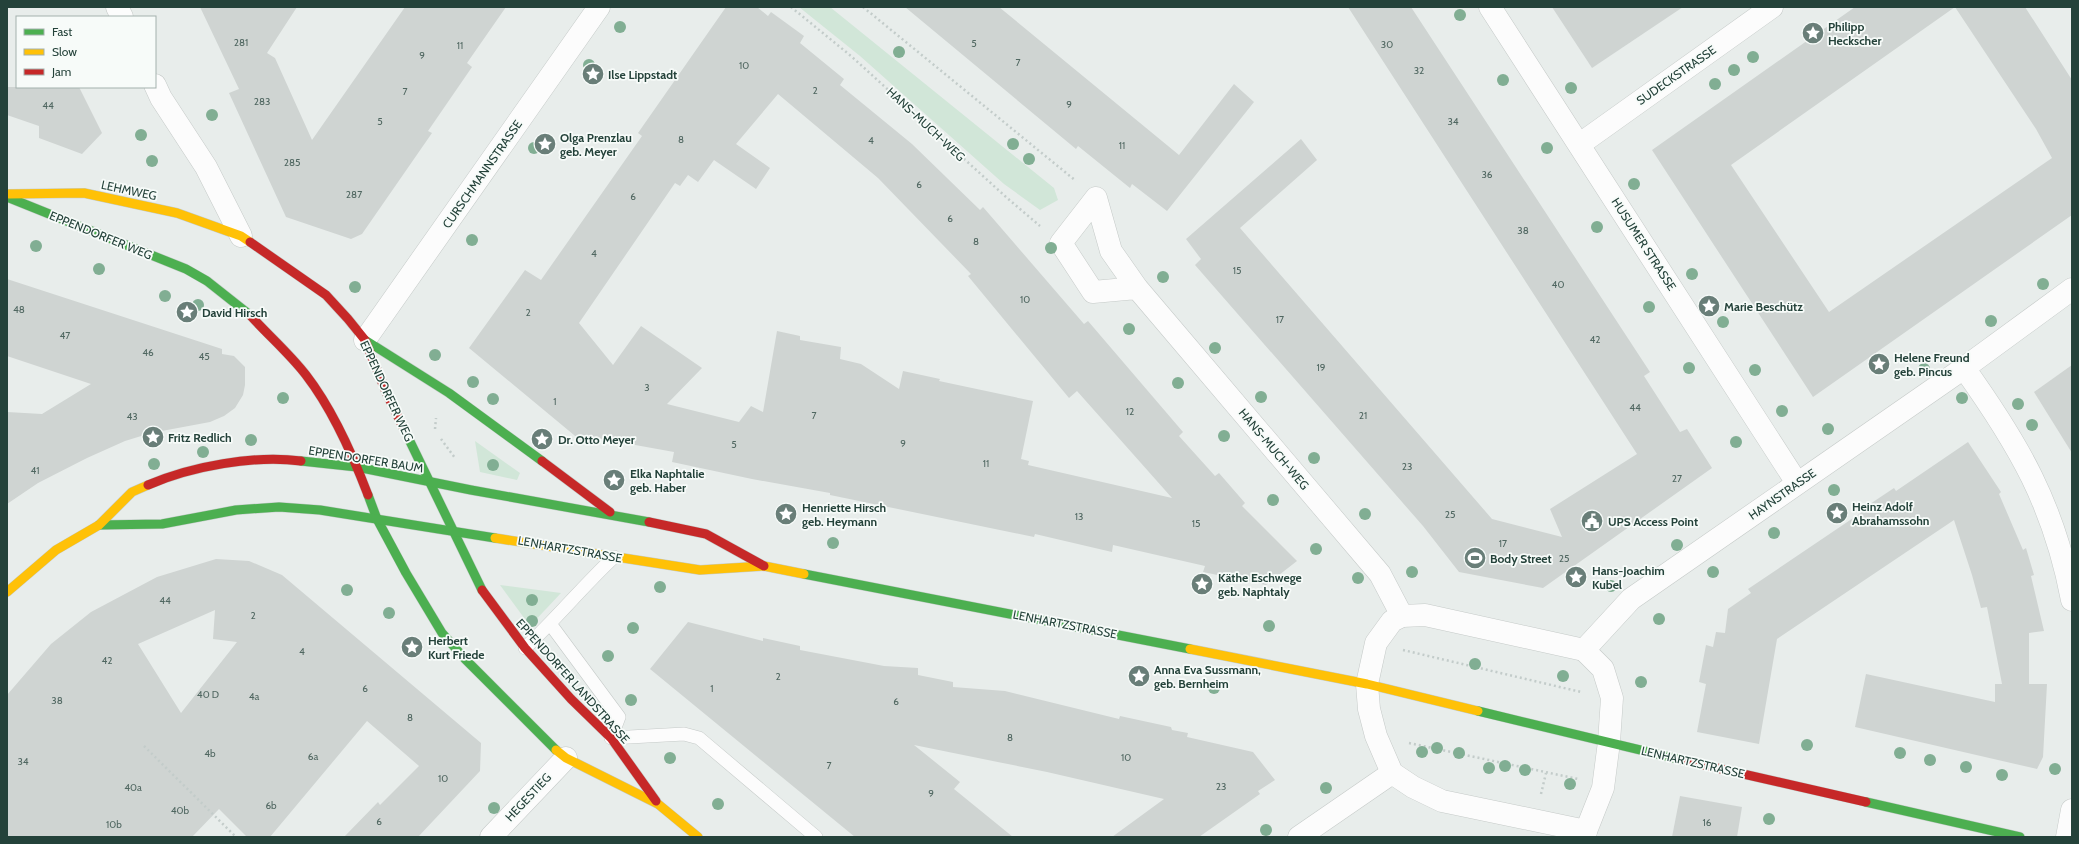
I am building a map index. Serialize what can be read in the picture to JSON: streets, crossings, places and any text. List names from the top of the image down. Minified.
{"streets":{"main road":["LEHMWEG","EPPENDORFER WEG","EPPENDORFER BAUM","LENHARTZSTRASSE","EPPENDORFER LANDSTRASSE"],"street":["SUDECKSTRASSE","HANS-MUCH-WEG","CURSCHMANNSTRASSE","HUSUMER STRASSE","HAYNSTRASSE","HEGESTIEG"]},"crossings":[["SUDECKSTRASSE","HUSUMER STRASSE"],["CURSCHMANNSTRASSE","EPPENDORFER WEG"],["LEHMWEG","EPPENDORFER WEG"],["EPPENDORFER WEG","EPPENDORFER BAUM"],["EPPENDORFER WEG","LENHARTZSTRASSE"],["EPPENDORFER WEG","EPPENDORFER LANDSTRASSE"],["HUSUMER STRASSE","HAYNSTRASSE"],["EPPENDORFER BAUM","LENHARTZSTRASSE"],["EPPENDORFER BAUM","EPPENDORFER LANDSTRASSE"],["LENHARTZSTRASSE","EPPENDORFER LANDSTRASSE"],["EPPENDORFER LANDSTRASSE","HEGESTIEG"]],"places":{"place":["Philipp Heckscher","Ilse Lippstadt","Olga Prenzlau geb. Meyer","Marie Beschütz","David Hirsch","Helene Freund geb. Pincus","Fritz Redlich","Dr. Otto Meyer","Elka Naphtalie geb. Haber","Heinz Adolf Abrahamssohn","Henriette Hirsch geb. Heymann","Hans-Joachim Kubel","Käthe Eschwege geb. Naphtaly","Herbert Kurt Friede","Anna Eva Sussmann, geb. Bernheim"],"public building":["UPS Access Point"],"sports":["Body Street"]},"house_numbers":["281","5","30","11","9","7","10","32","2","7","283","9","44","5","34","8","4","11","285","36","6","287","6","6","38","8","4","15","40","10","48","2","17","47","42","46","45","19","3","1","44","12","7","21","43","9","5","11","23","41","27","25","13","15","17","25","44","2","4","42","2","6","1","40 D","4a","38","6","8","8","4b","6a","10","34","7","10","23","40a","9","6b","40b","6","16","10b"],"legend":["Fast","Slow","Jam"]}
